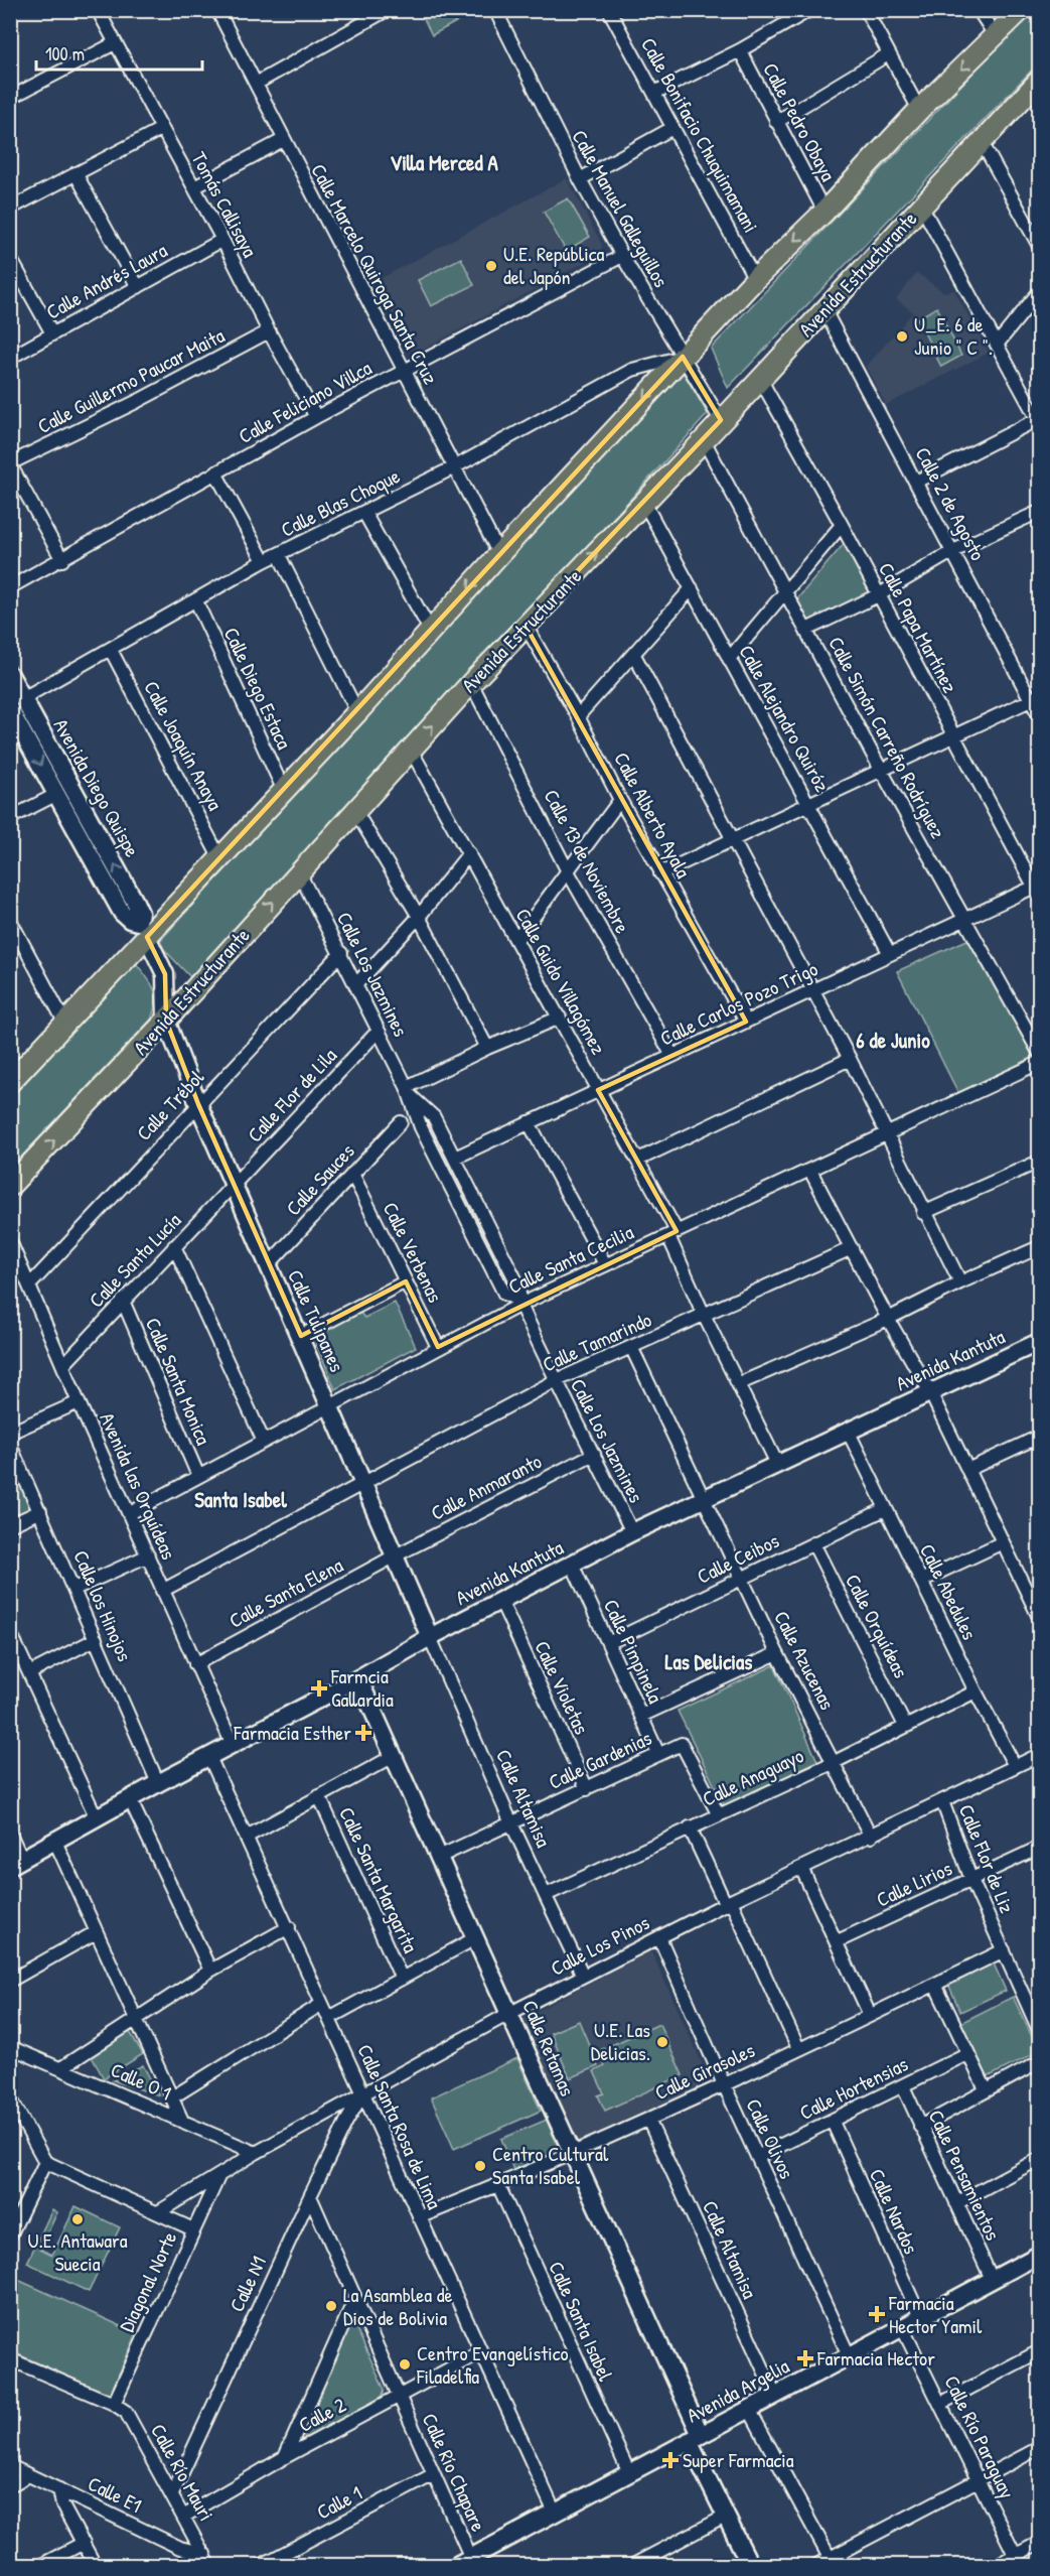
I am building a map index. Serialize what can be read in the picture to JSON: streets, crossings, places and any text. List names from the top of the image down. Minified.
{"streets":{"main road":["Avenida Estructurante"],"street":["Calle Pedro Obaya","Calle Bonifacio Chuquimamani","Tomás Callisaya","Calle Manuel Galleguillos","Calle Marcelo Quiroga Santa Cruz","Calle Andrés Laura","Calle Guillermo Paucar Maita","Calle Feliciano Villca","Calle Blas Choque","Calle 2 de Agosto","Calle Papa Martínez","Calle Diego Estaca","Calle Alejandro Quiróz","Calle Simón Carreño Rodríguez","Calle Joaquín Anaya","Avenida Diego Quispe","Calle Alberto Ayala","Calle 13 de Noviembre","Calle Los Jazmines","Calle Guido Villagómez","Calle Carlos Pozo Trigo","Calle Flor de Lila","Calle Trébol","Calle Sauces","Calle Verbenas","Calle Santa Cecilia","Calle Santa Lucía","Calle Tulipanes","Calle Tamarindo","Avenida Kantuta","Calle Santa Monica","Avenida las Orquídeas","Calle Anmaranto","Calle Ceibos","Calle Abedules","Calle Santa Elena","Calle los Hinojos","Calle Orquídeas","Calle Pimpinela","Calle Azucenas","Calle Violetas","Calle Gardenias","Calle Anaguayo","Calle Altamisa","Calle Flor de Liz","Calle Santa Margarita","Calle Lirios","Calle Los Pinos","Calle Retamas","Calle Girasoles","Calle O 1","Calle Hortensias","Calle Santa Rosa de Lima","Calle Olivos","Calle Pensamientos","Calle Nardos","Diagonal Norte","Calle N1","Calle Santa Isabel","Avenida Argelia","Calle 2","Calle Río Paraguay","Calle Río Mauri","Calle Río Chapare","Calle E1","Calle 1"]},"crossings":[["Tomás Callisaya","Calle Andrés Laura"],["Tomás Callisaya","Calle Guillermo Paucar Maita"],["Tomás Callisaya","Calle Feliciano Villca"],["Calle Manuel Galleguillos","Avenida Estructurante"],["Calle Manuel Galleguillos","Calle Feliciano Villca"],["Calle Manuel Galleguillos","Calle Blas Choque"],["Calle Marcelo Quiroga Santa Cruz","Calle Feliciano Villca"],["Calle Marcelo Quiroga Santa Cruz","Calle Blas Choque"],["Avenida Estructurante","Calle 2 de Agosto"],["Avenida Estructurante","Calle Papa Martínez"],["Avenida Estructurante","Calle Alejandro Quiróz"],["Avenida Estructurante","Calle Simón Carreño Rodríguez"],["Avenida Estructurante","Avenida Diego Quispe"],["Avenida Estructurante","Calle Alberto Ayala"],["Avenida Estructurante","Calle 13 de Noviembre"],["Avenida Estructurante","Calle Los Jazmines"],["Avenida Estructurante","Calle Guido Villagómez"],["Avenida Estructurante","Calle Tulipanes"],["Calle Blas Choque","Calle Diego Estaca"],["Calle Blas Choque","Calle Joaquín Anaya"],["Calle Blas Choque","Avenida Diego Quispe"],["Calle Papa Martínez","Calle Carlos Pozo Trigo"],["Calle Alejandro Quiróz","Calle Carlos Pozo Trigo"],["Calle Simón Carreño Rodríguez","Calle Carlos Pozo Trigo"],["Avenida Diego Quispe","Calle Tulipanes"],["Calle Alberto Ayala","Calle Carlos Pozo Trigo"],["Calle 13 de Noviembre","Calle Carlos Pozo Trigo"],["Calle Los Jazmines","Calle Carlos Pozo Trigo"],["Calle Los Jazmines","Calle Flor de Lila"],["Calle Los Jazmines","Calle Trébol"],["Calle Los Jazmines","Calle Santa Cecilia"],["Calle Los Jazmines","Calle Tamarindo"],["Calle Los Jazmines","Avenida Kantuta"],["Calle Los Jazmines","Calle Anmaranto"],["Calle Guido Villagómez","Calle Carlos Pozo Trigo"],["Calle Guido Villagómez","Calle Santa Cecilia"],["Calle Guido Villagómez","Calle Tamarindo"],["Calle Guido Villagómez","Avenida Kantuta"],["Calle Flor de Lila","Calle Santa Lucía"],["Calle Flor de Lila","Calle Tulipanes"],["Calle Trébol","Calle Tulipanes"],["Calle Trébol","Avenida las Orquídeas"],["Calle Sauces","Calle Verbenas"],["Calle Sauces","Calle Tulipanes"],["Calle Verbenas","Calle Santa Cecilia"],["Calle Santa Cecilia","Calle Tulipanes"],["Calle Santa Cecilia","Calle Santa Monica"],["Calle Santa Cecilia","Avenida las Orquídeas"],["Calle Santa Lucía","Calle Tulipanes"],["Calle Santa Lucía","Calle Santa Monica"],["Calle Santa Lucía","Avenida las Orquídeas"],["Calle Tulipanes","Calle Tamarindo"],["Calle Tulipanes","Avenida Kantuta"],["Calle Tulipanes","Calle Anmaranto"],["Calle Tulipanes","Calle Santa Elena"],["Calle Tulipanes","Calle Altamisa"],["Calle Tamarindo","Avenida las Orquídeas"],["Calle Tamarindo","Calle Azucenas"],["Avenida Kantuta","Avenida las Orquídeas"],["Avenida Kantuta","Calle Abedules"],["Avenida Kantuta","Calle los Hinojos"],["Avenida Kantuta","Calle Pimpinela"],["Avenida Kantuta","Calle Azucenas"],["Avenida Kantuta","Calle Violetas"],["Avenida Kantuta","Calle Altamisa"],["Avenida Kantuta","Calle Retamas"],["Avenida Kantuta","Calle Santa Rosa de Lima"],["Avenida las Orquídeas","Calle Santa Elena"],["Calle Anmaranto","Calle Santa Elena"],["Calle Ceibos","Calle Abedules"],["Calle Ceibos","Calle Orquídeas"],["Calle Ceibos","Calle Pimpinela"],["Calle Ceibos","Calle Azucenas"],["Calle Abedules","Calle Anaguayo"],["Calle Abedules","Calle Los Pinos"],["Calle Orquídeas","Calle Anaguayo"],["Calle Pimpinela","Calle Gardenias"],["Calle Azucenas","Calle Anaguayo"],["Calle Azucenas","Calle Los Pinos"],["Calle Violetas","Calle Gardenias"],["Calle Gardenias","Calle Anaguayo"],["Calle Gardenias","Calle Altamisa"],["Calle Gardenias","Calle Retamas"],["Calle Anaguayo","Calle Altamisa"],["Calle Altamisa","Calle Los Pinos"],["Calle Altamisa","Calle Girasoles"],["Calle Altamisa","Avenida Argelia"],["Calle Flor de Liz","Calle Lirios"],["Calle Flor de Liz","Calle Los Pinos"],["Calle Flor de Liz","Calle Girasoles"],["Calle Los Pinos","Calle Retamas"],["Calle Los Pinos","Calle O 1"],["Calle Los Pinos","Calle Santa Rosa de Lima"],["Calle Los Pinos","Calle Olivos"],["Calle Los Pinos","Diagonal Norte"],["Calle Los Pinos","Calle N1"],["Calle Retamas","Calle Girasoles"],["Calle Retamas","Avenida Argelia"],["Calle Girasoles","Calle Santa Rosa de Lima"],["Calle Girasoles","Calle Olivos"],["Calle Girasoles","Calle Santa Isabel"],["Calle Hortensias","Calle Olivos"],["Calle Hortensias","Calle Pensamientos"],["Calle Hortensias","Calle Nardos"],["Calle Santa Rosa de Lima","Calle N1"],["Calle Santa Rosa de Lima","Avenida Argelia"],["Calle Santa Rosa de Lima","Calle 2"],["Calle Olivos","Avenida Argelia"],["Calle Pensamientos","Avenida Argelia"],["Calle Nardos","Avenida Argelia"],["Diagonal Norte","Calle Río Mauri"],["Calle N1","Calle Río Mauri"],["Calle N1","Calle Río Chapare"],["Calle Santa Isabel","Avenida Argelia"],["Avenida Argelia","Calle Río Paraguay"],["Avenida Argelia","Calle Río Chapare"],["Calle 2","Calle Río Mauri"],["Calle 2","Calle Río Chapare"],["Calle Río Mauri","Calle E1"],["Calle Río Chapare","Calle 1"]],"districts":["Villa Merced A","6 de Junio","Santa Isabel","Las Delicias"],"places":{"other":["U.E. República del Japón","U_E. 6 de Junio \" C \".","U.E. Las Delicias.","Centro Cultural Santa Isabel","U.E. Antawara Suecia","La Asamblea de Dios de Bolivia","Centro Evangelístico Filadelfia"],"health":["Farmcia Gallardia","Farmacia Esther","Farmacia Hector Yamil","Farmacia Hector","Super Farmacia"]},"scale_bar":"100 m"}
